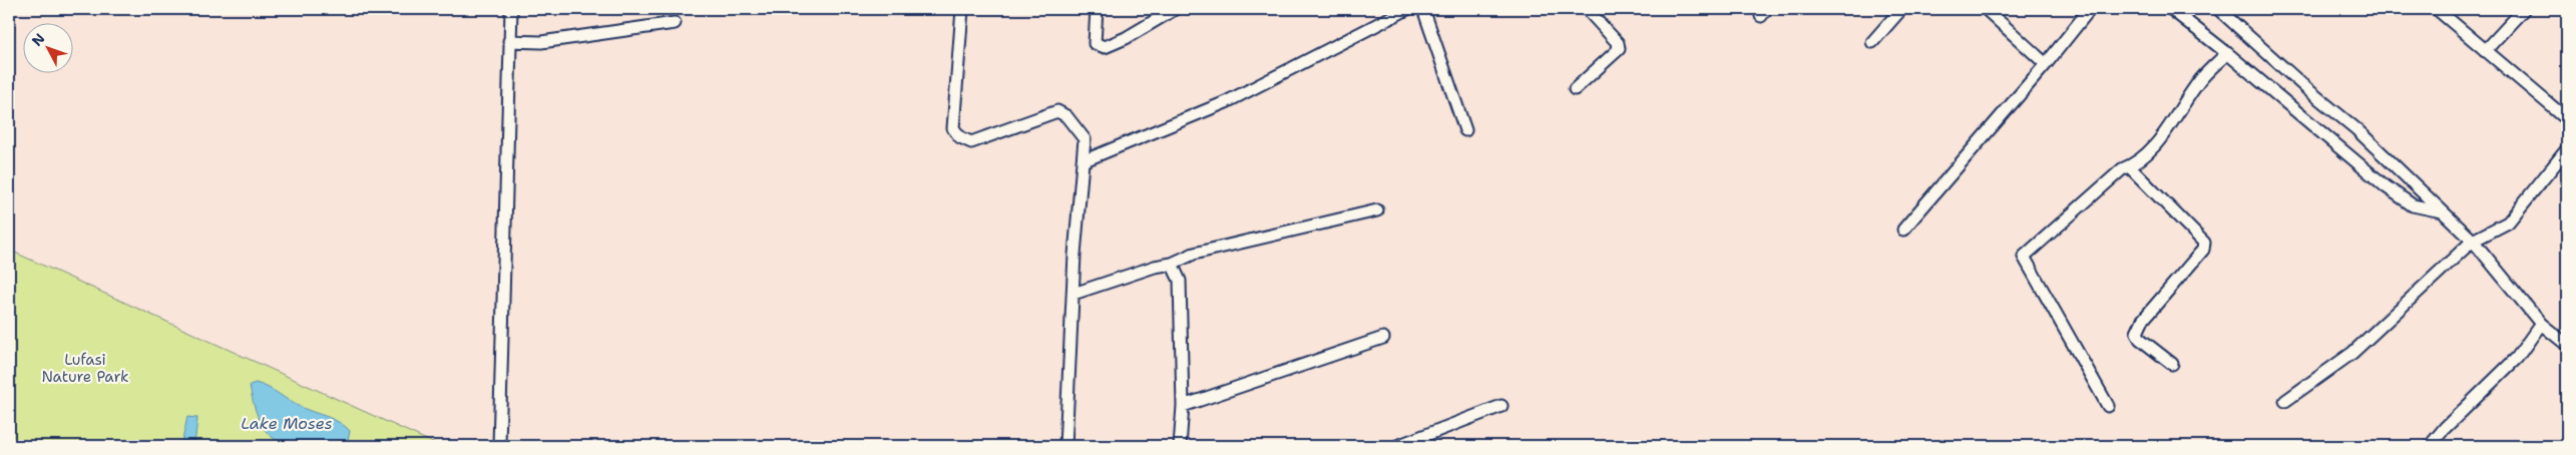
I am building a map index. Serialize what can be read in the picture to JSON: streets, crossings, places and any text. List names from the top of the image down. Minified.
{"water":["Lake Moses"],"parks":["Lufasi Nature Park"],"north":"top left"}
